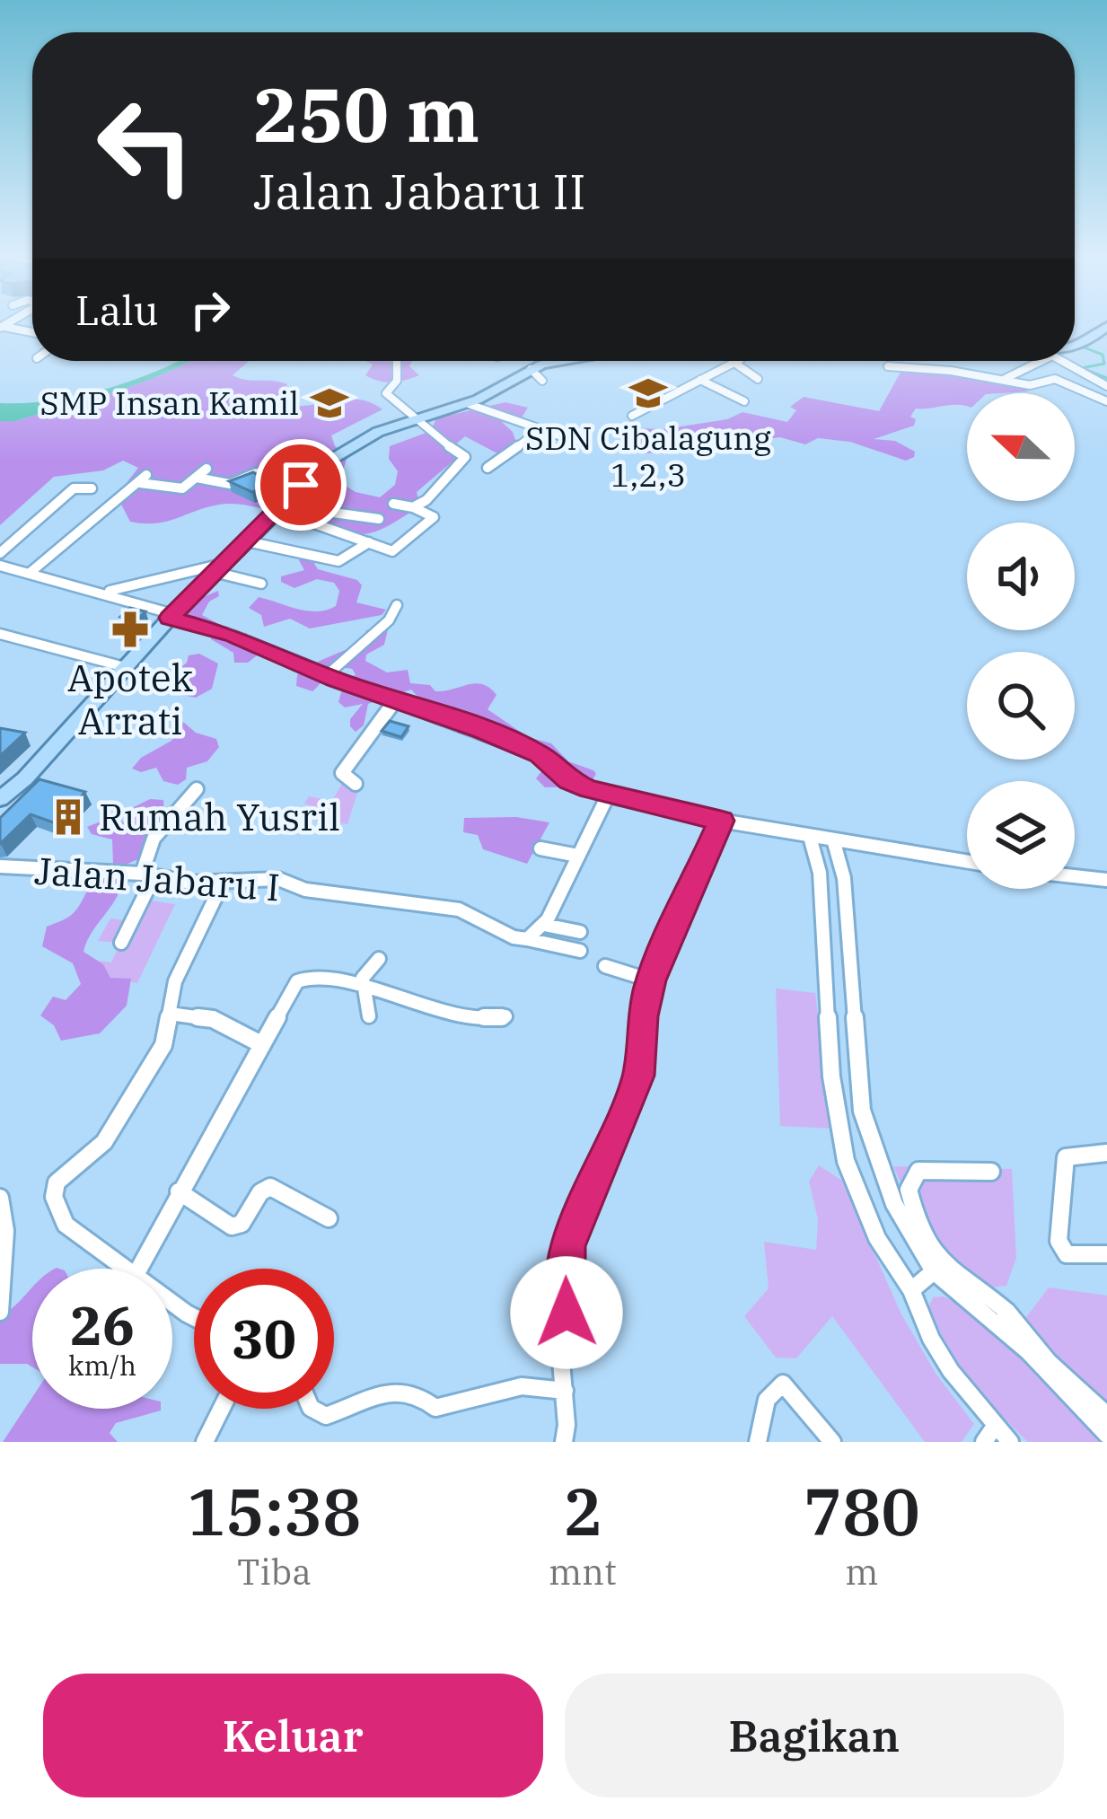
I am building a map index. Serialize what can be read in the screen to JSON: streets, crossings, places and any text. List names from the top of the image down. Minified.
{"streets":{"street":["Jalan Jabaru I"]},"places":{"school or university":["SDN Cibalagung 1,2,3","SMP Insan Kamil"],"pharmacy":["Apotek Arrati"],"building":["Rumah Yusril"]},"north":"left","page":{"turn":["250 m","Jalan Jabaru II"],"then":"Lalu","speed":"26 km/h","limit":"30","eta":["15:38","Tiba","2","mnt","780","m"],"buttons":["Keluar","Bagikan"]}}
